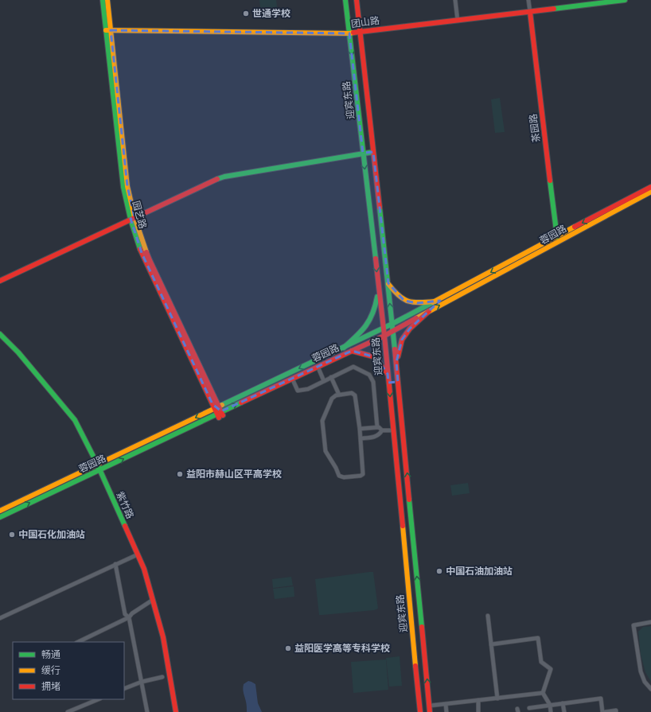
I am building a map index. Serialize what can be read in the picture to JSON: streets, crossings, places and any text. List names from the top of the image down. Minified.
{"streets":{"main road":["团山路","迎宾东路","茶园路","园艺路","蓉园路","紫竹路"]},"crossings":[["团山路","迎宾东路"],["团山路","茶园路"],["团山路","园艺路"],["迎宾东路","蓉园路"],["茶园路","蓉园路"],["园艺路","蓉园路"],["蓉园路","紫竹路"]],"places":["世通学校","益阳市赫山区平高学校","中国石化加油站","中国石油加油站","益阳医学高等专科学校"],"legend":["畅通","缓行","拥堵"]}
